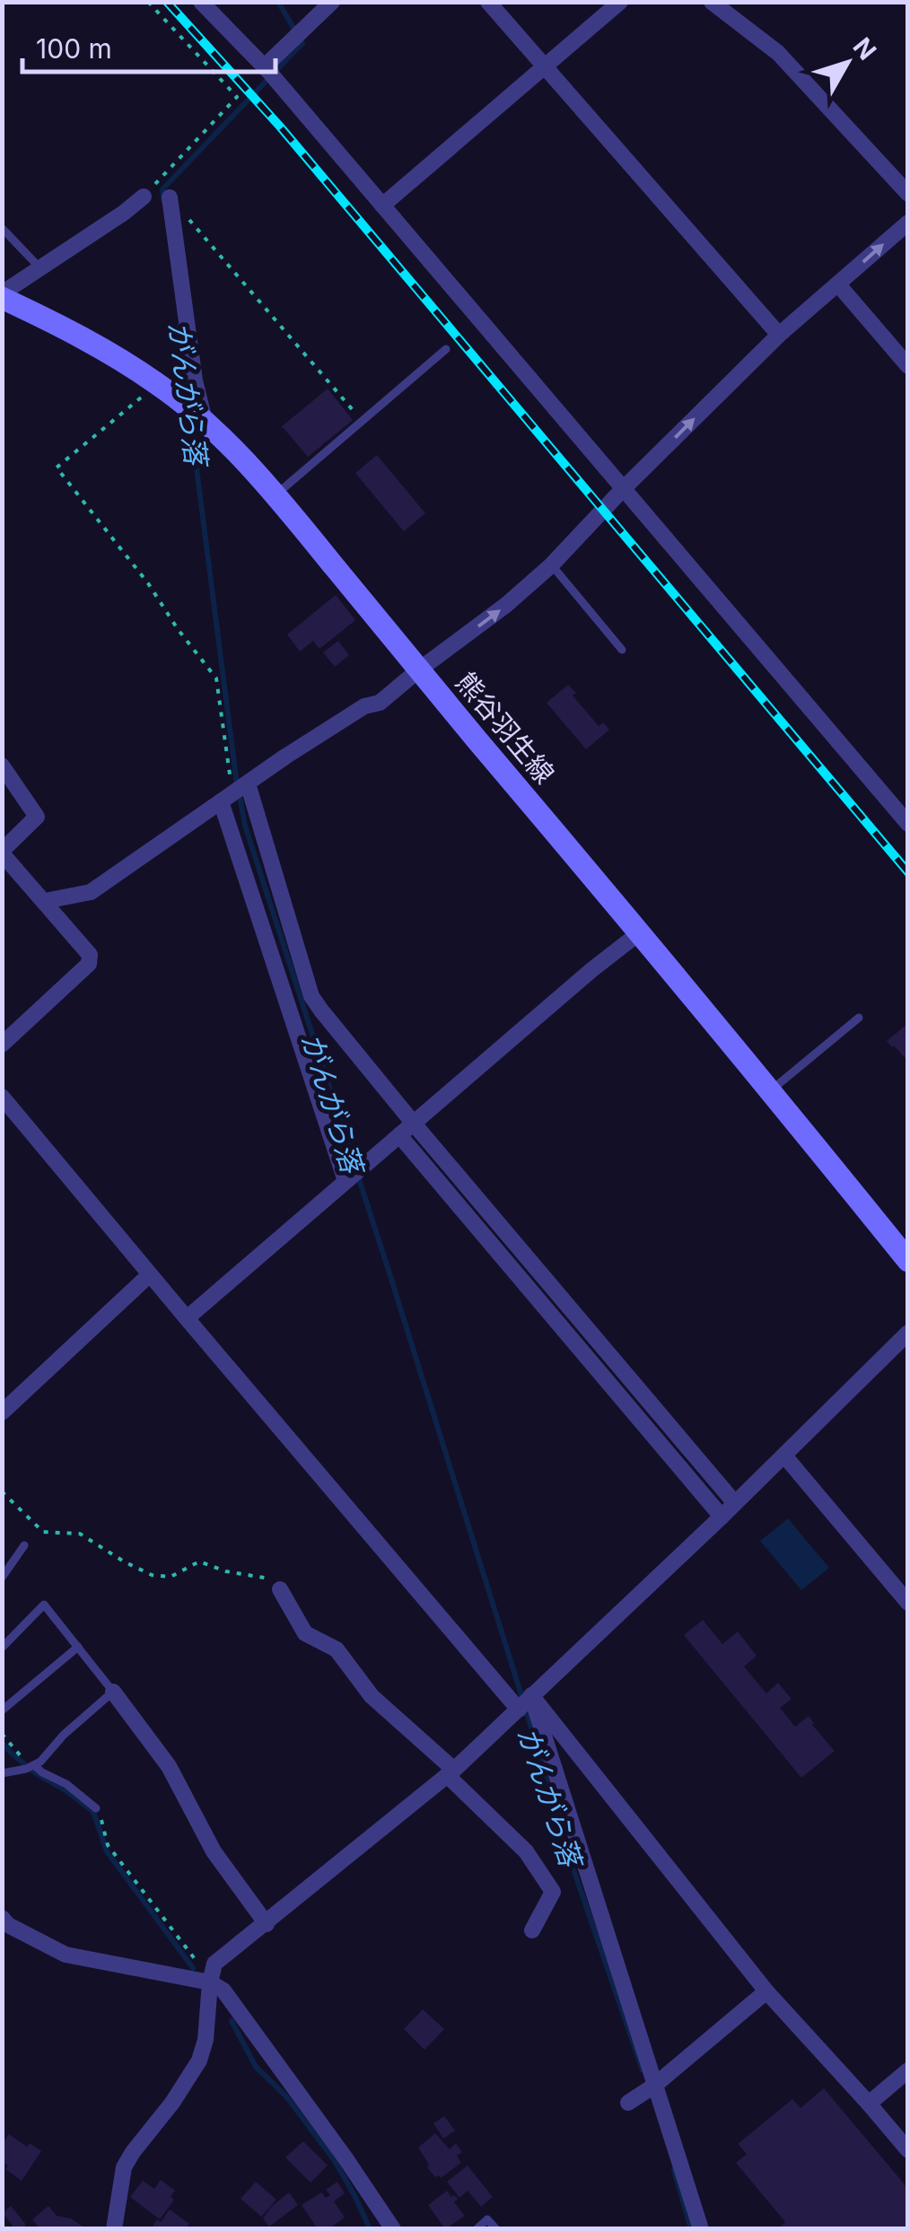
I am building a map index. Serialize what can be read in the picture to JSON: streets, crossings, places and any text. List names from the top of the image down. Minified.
{"streets":{"main road":["熊谷羽生線"]},"water":["がんがら落"],"scale_bar":"100 m","north":"top right"}
